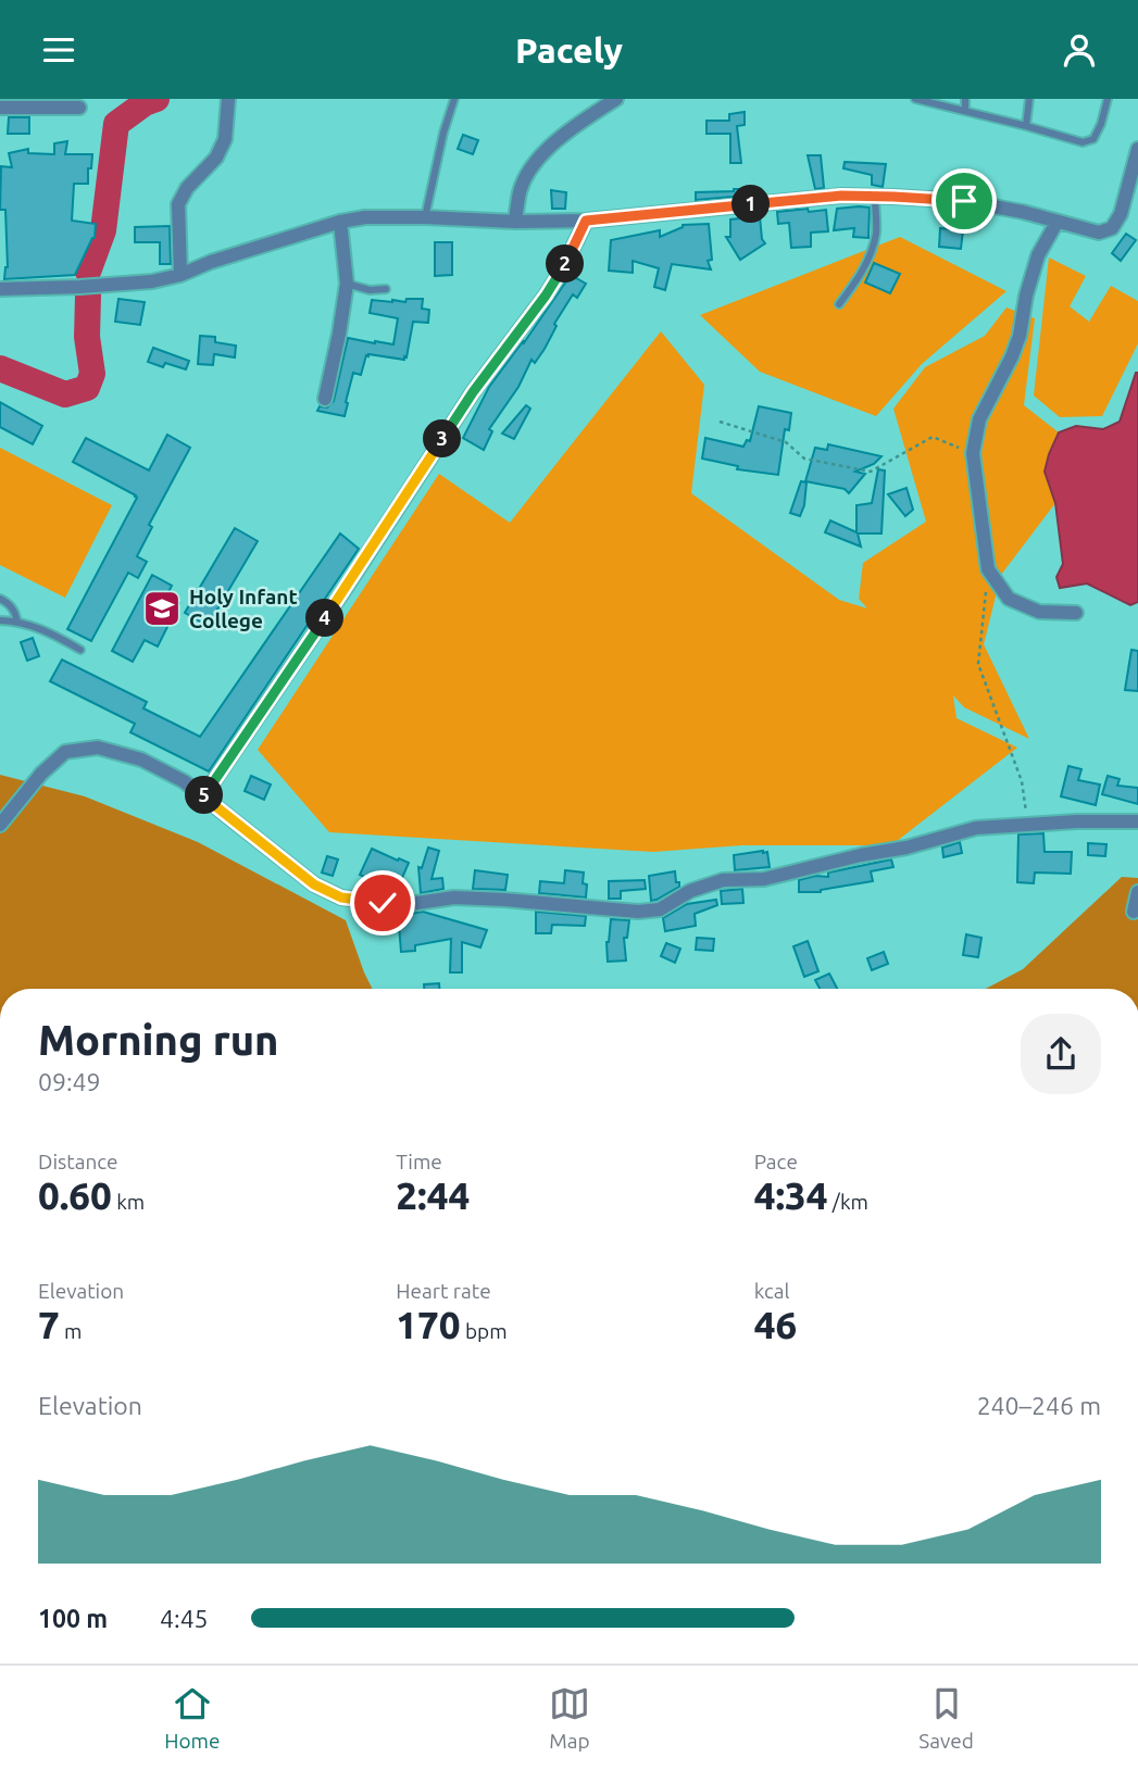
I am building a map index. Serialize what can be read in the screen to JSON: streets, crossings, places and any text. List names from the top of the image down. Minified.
{"places":{"school or university":["Holy Infant College"]},"page":{"header":"Pacely","pins":["1","2","3","4","5"],"heading":["Morning run","09:49"],"stats":[["Distance","0.60 km"],["Time","2:44"],["Pace","4:34 /km"],["Elevation","7 m"],["Heart rate","170 bpm"],["kcal","46"]],"chart":["Elevation","240–246 m"],"list":[{"name":"100 m","note":"4:45"}],"tabs":["Home","Map","Saved"]}}
